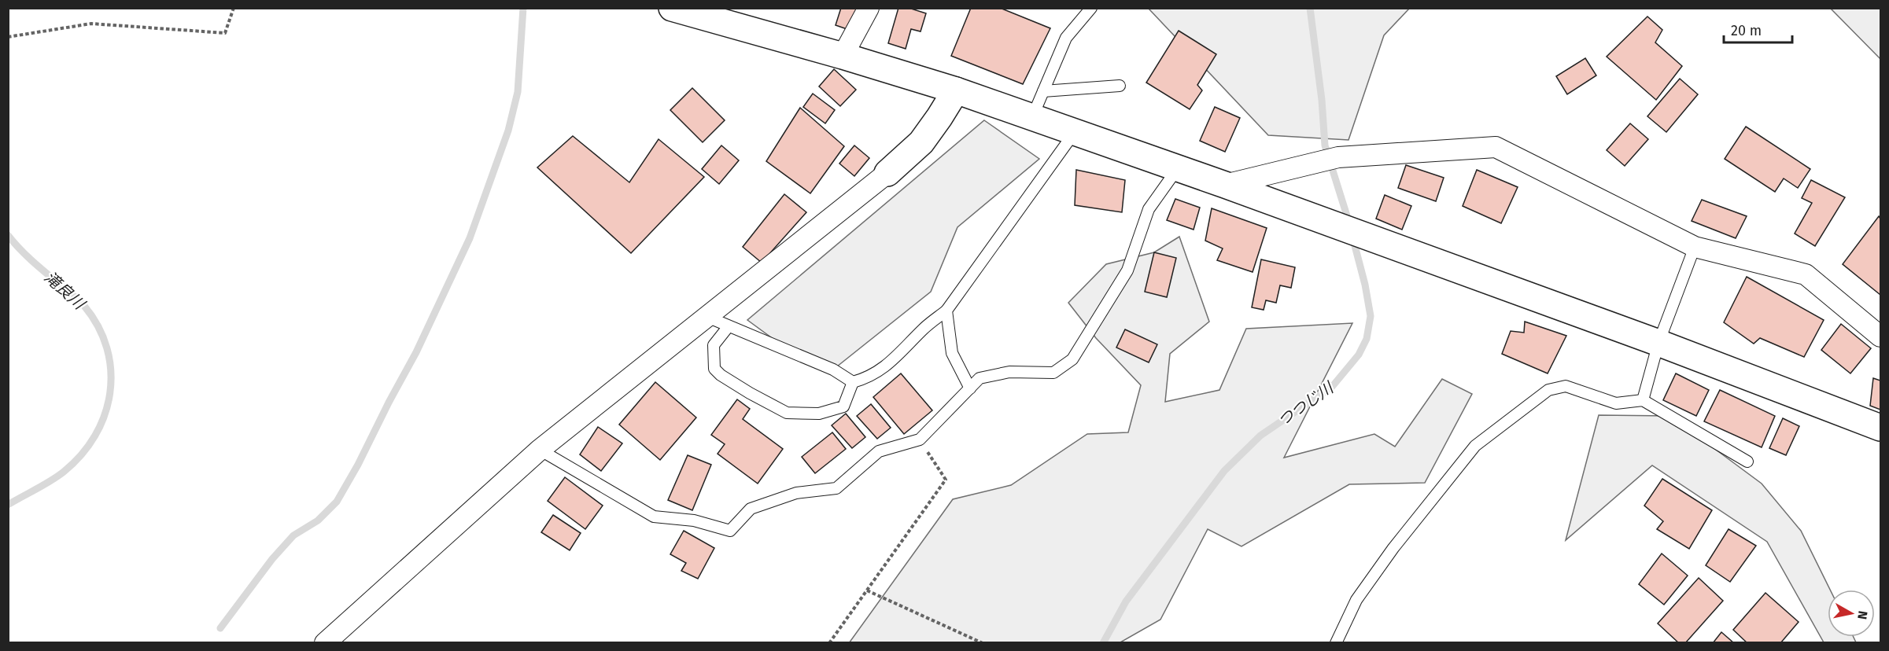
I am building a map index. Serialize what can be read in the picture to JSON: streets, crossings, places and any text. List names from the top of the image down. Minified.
{"water":["滝良川","つつじ川"],"scale_bar":"20 m","north":"right"}
